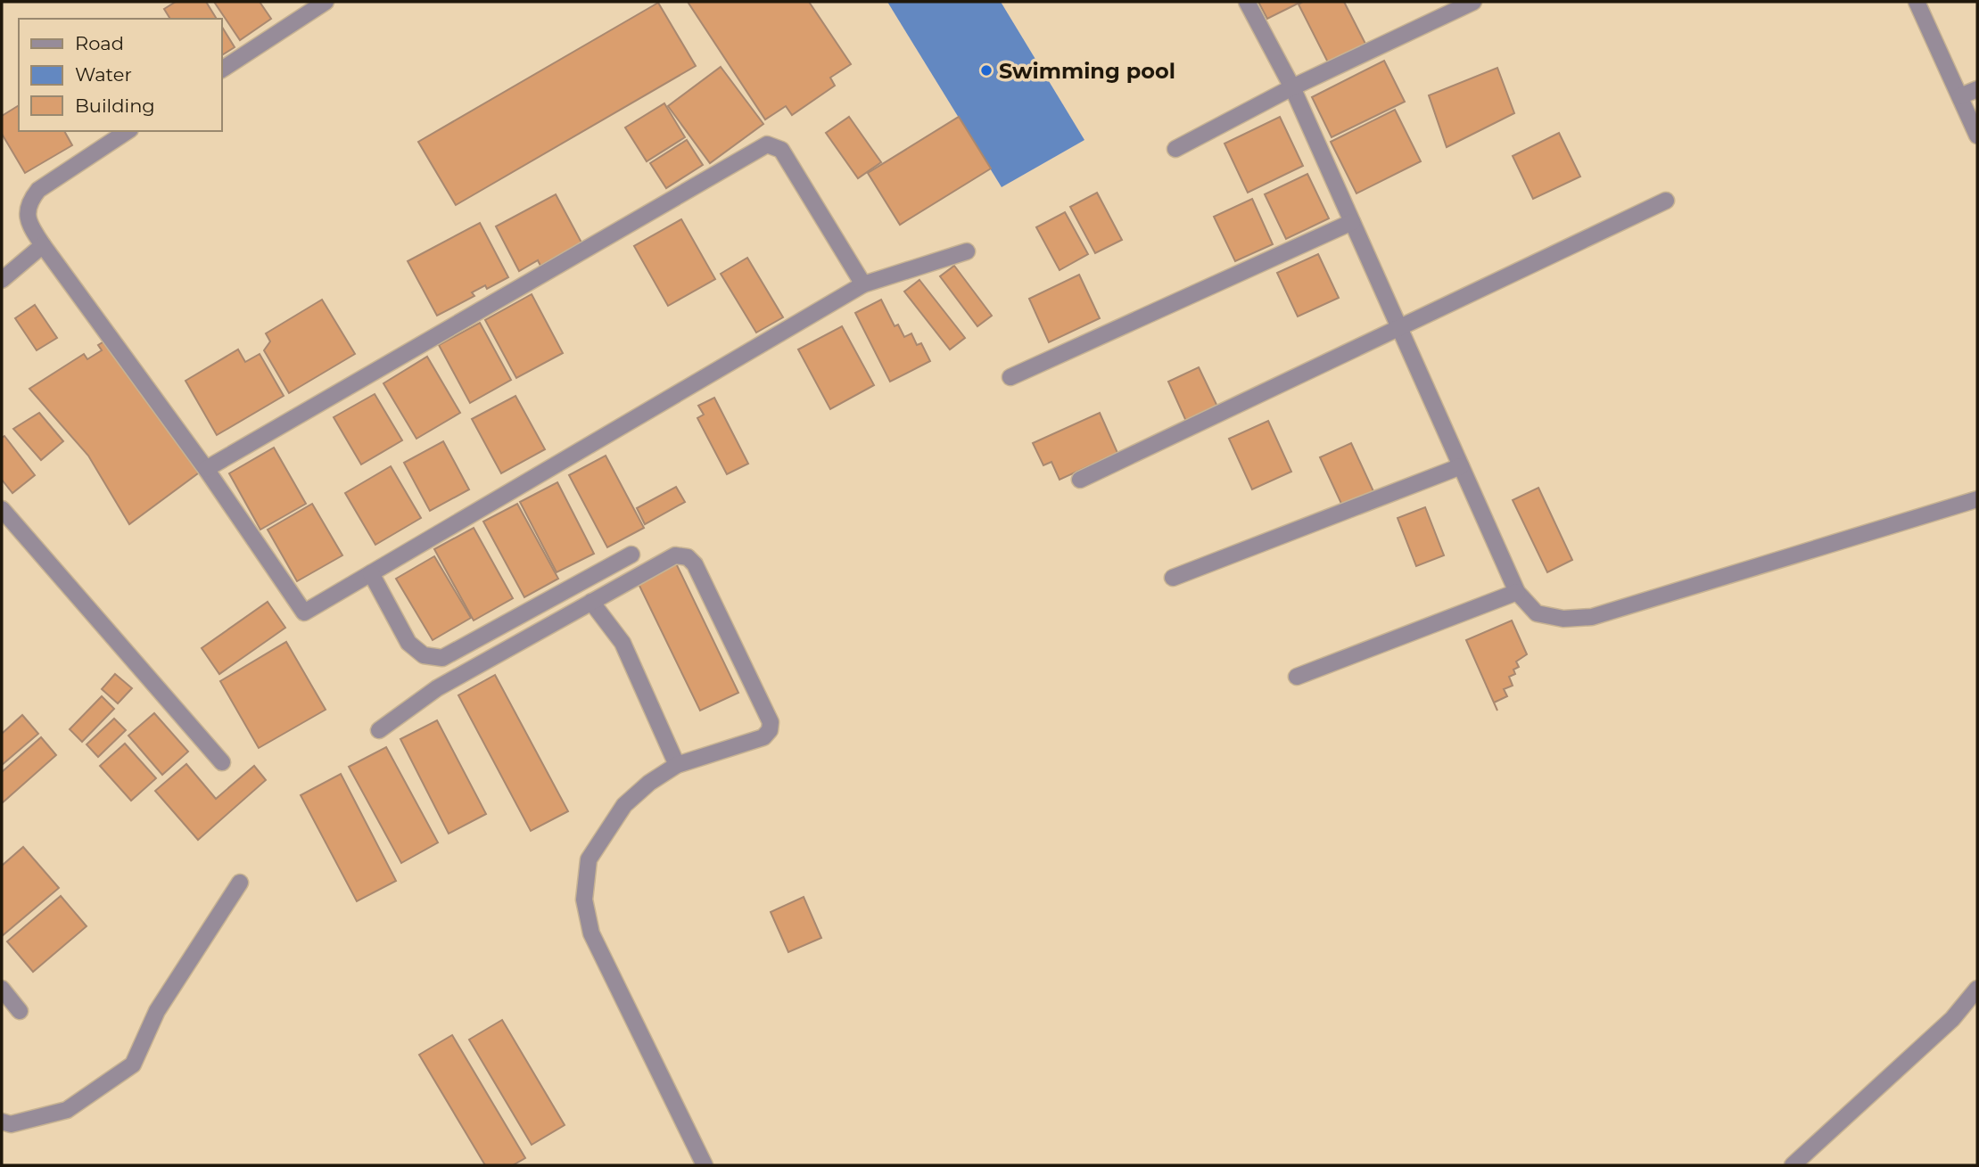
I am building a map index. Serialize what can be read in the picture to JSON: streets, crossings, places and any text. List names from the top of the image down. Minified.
{"places":["Swimming pool"],"legend":["Road","Water","Building"]}
